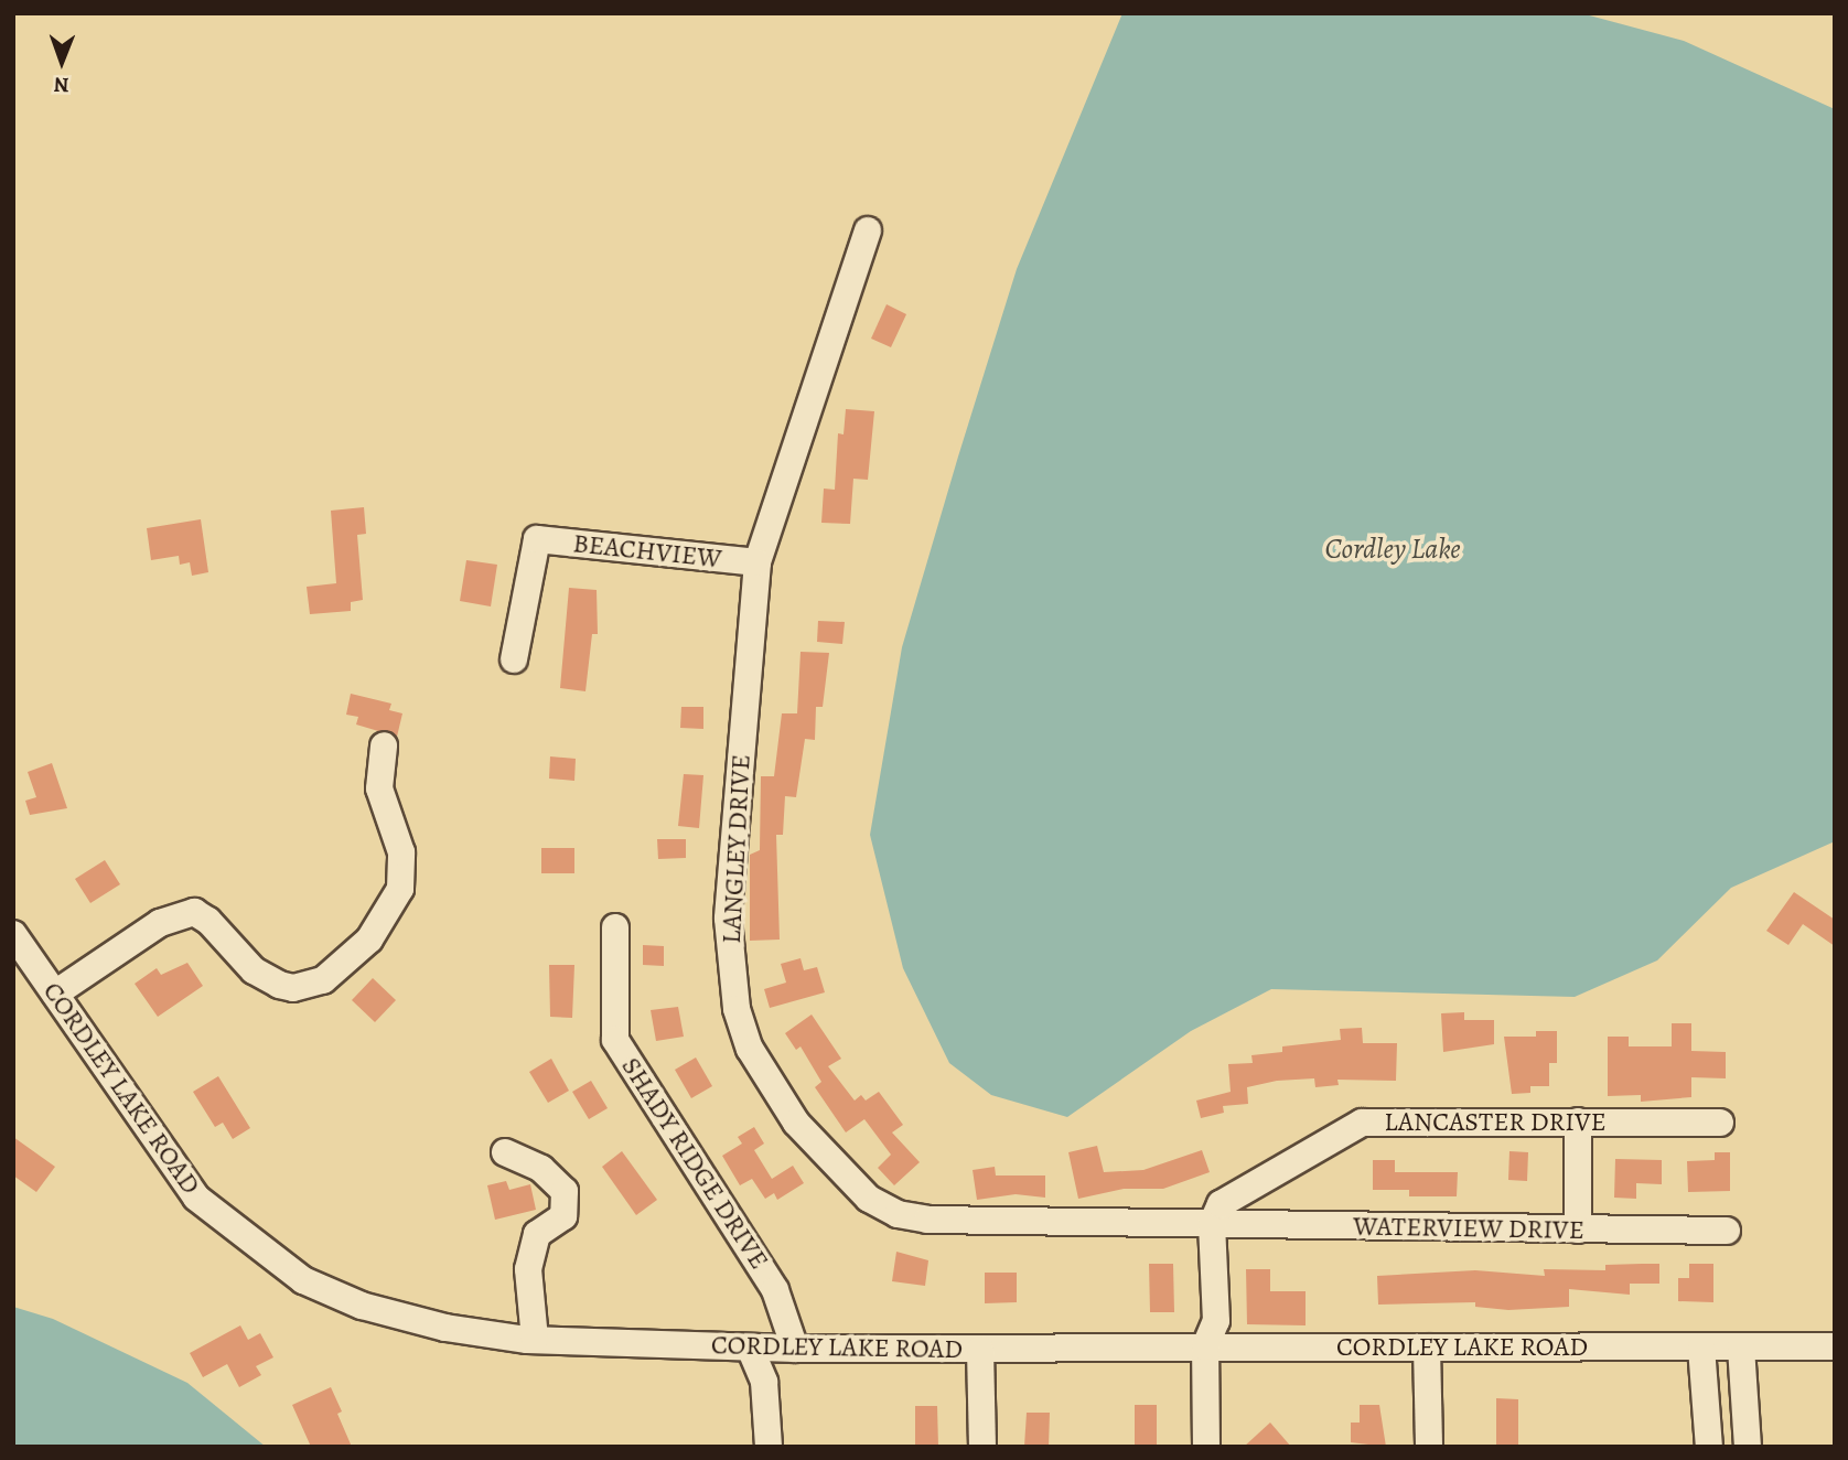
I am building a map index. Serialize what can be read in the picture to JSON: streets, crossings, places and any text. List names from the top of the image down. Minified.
{"streets":{"street":["BEACHVIEW","LANGLEY DRIVE","CORDLEY LAKE ROAD","LANCASTER DRIVE","SHADY RIDGE DRIVE","WATERVIEW DRIVE"]},"crossings":[["BEACHVIEW","LANGLEY DRIVE"],["LANGLEY DRIVE","LANCASTER DRIVE"],["LANGLEY DRIVE","WATERVIEW DRIVE"],["CORDLEY LAKE ROAD","SHADY RIDGE DRIVE"],["LANCASTER DRIVE","WATERVIEW DRIVE"]],"water":["Cordley Lake"],"north":"bottom"}
